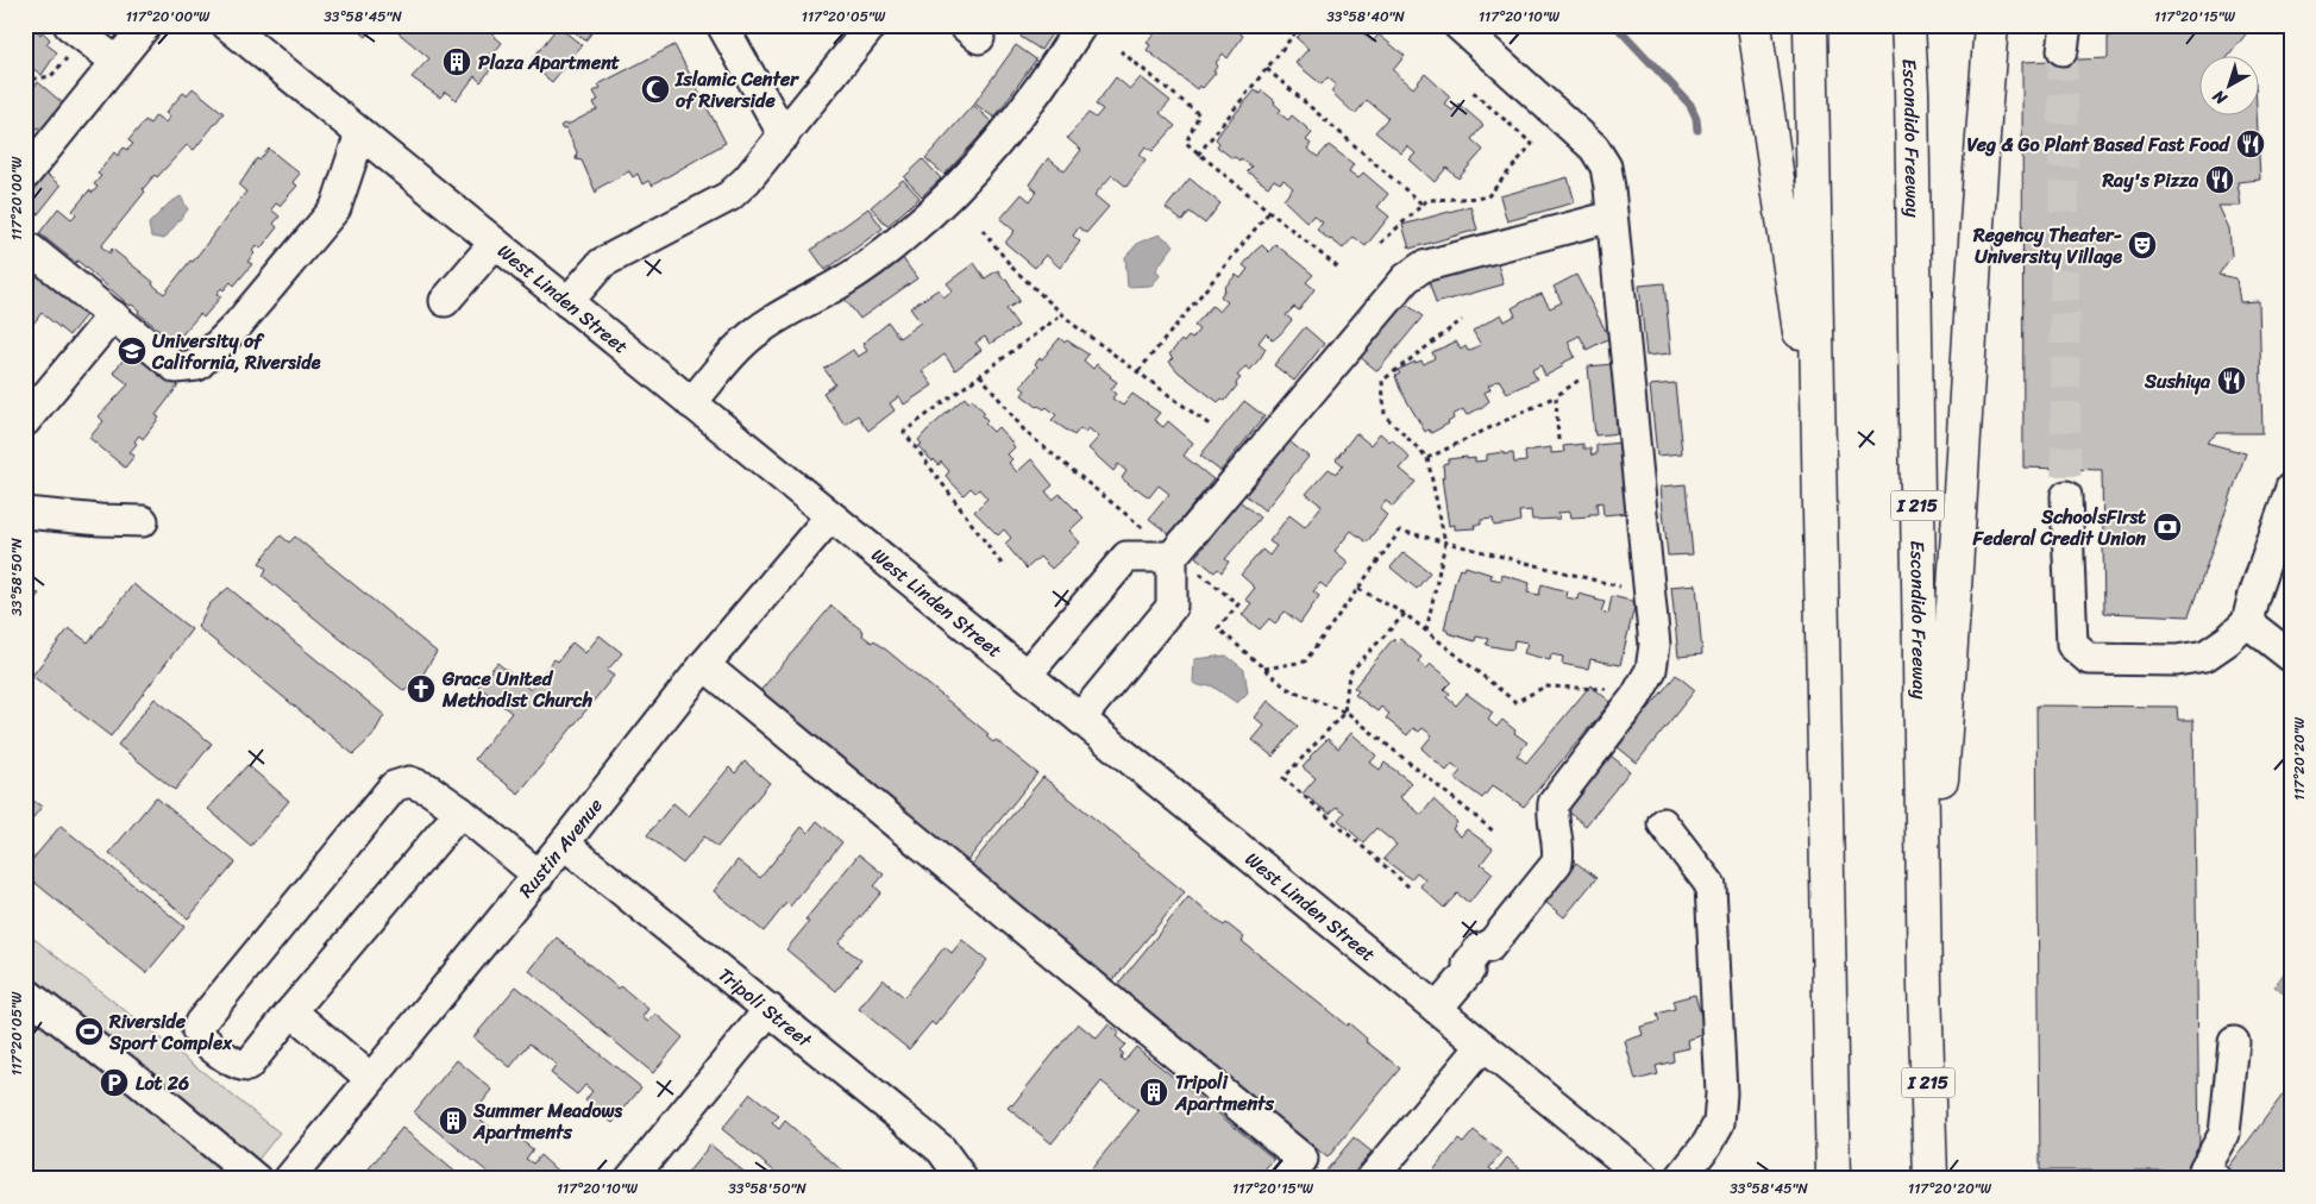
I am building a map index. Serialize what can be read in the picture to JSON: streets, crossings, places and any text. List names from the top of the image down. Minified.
{"streets":{"highway":["Escondido Freeway","I 215"],"street":["West Linden Street","Rustin Avenue","Tripoli Street"]},"crossings":[["West Linden Street","Rustin Avenue"],["Rustin Avenue","Tripoli Street"]],"places":{"building":["Plaza Apartment","Tripoli Apartments","Summer Meadows Apartments"],"mosque":["Islamic Center of Riverside"],"restaurant":["Veg & Go Plant Based Fast Food","Ray's Pizza","Sushiya"],"theatre":["Regency Theater- University Village"],"school or university":["University of California, Riverside"],"bank":["SchoolsFirst Federal Credit Union"],"church":["Grace United Methodist Church"],"sports":["Riverside Sport Complex"],"parking":["Lot 26"]},"north":"bottom left","coordinates":["117°20'00\"W","33°58'45\"N","117°20'05\"W","33°58'40\"N","117°20'10\"W","117°20'15\"W","33°58'50\"N","117°20'20\"W"]}
